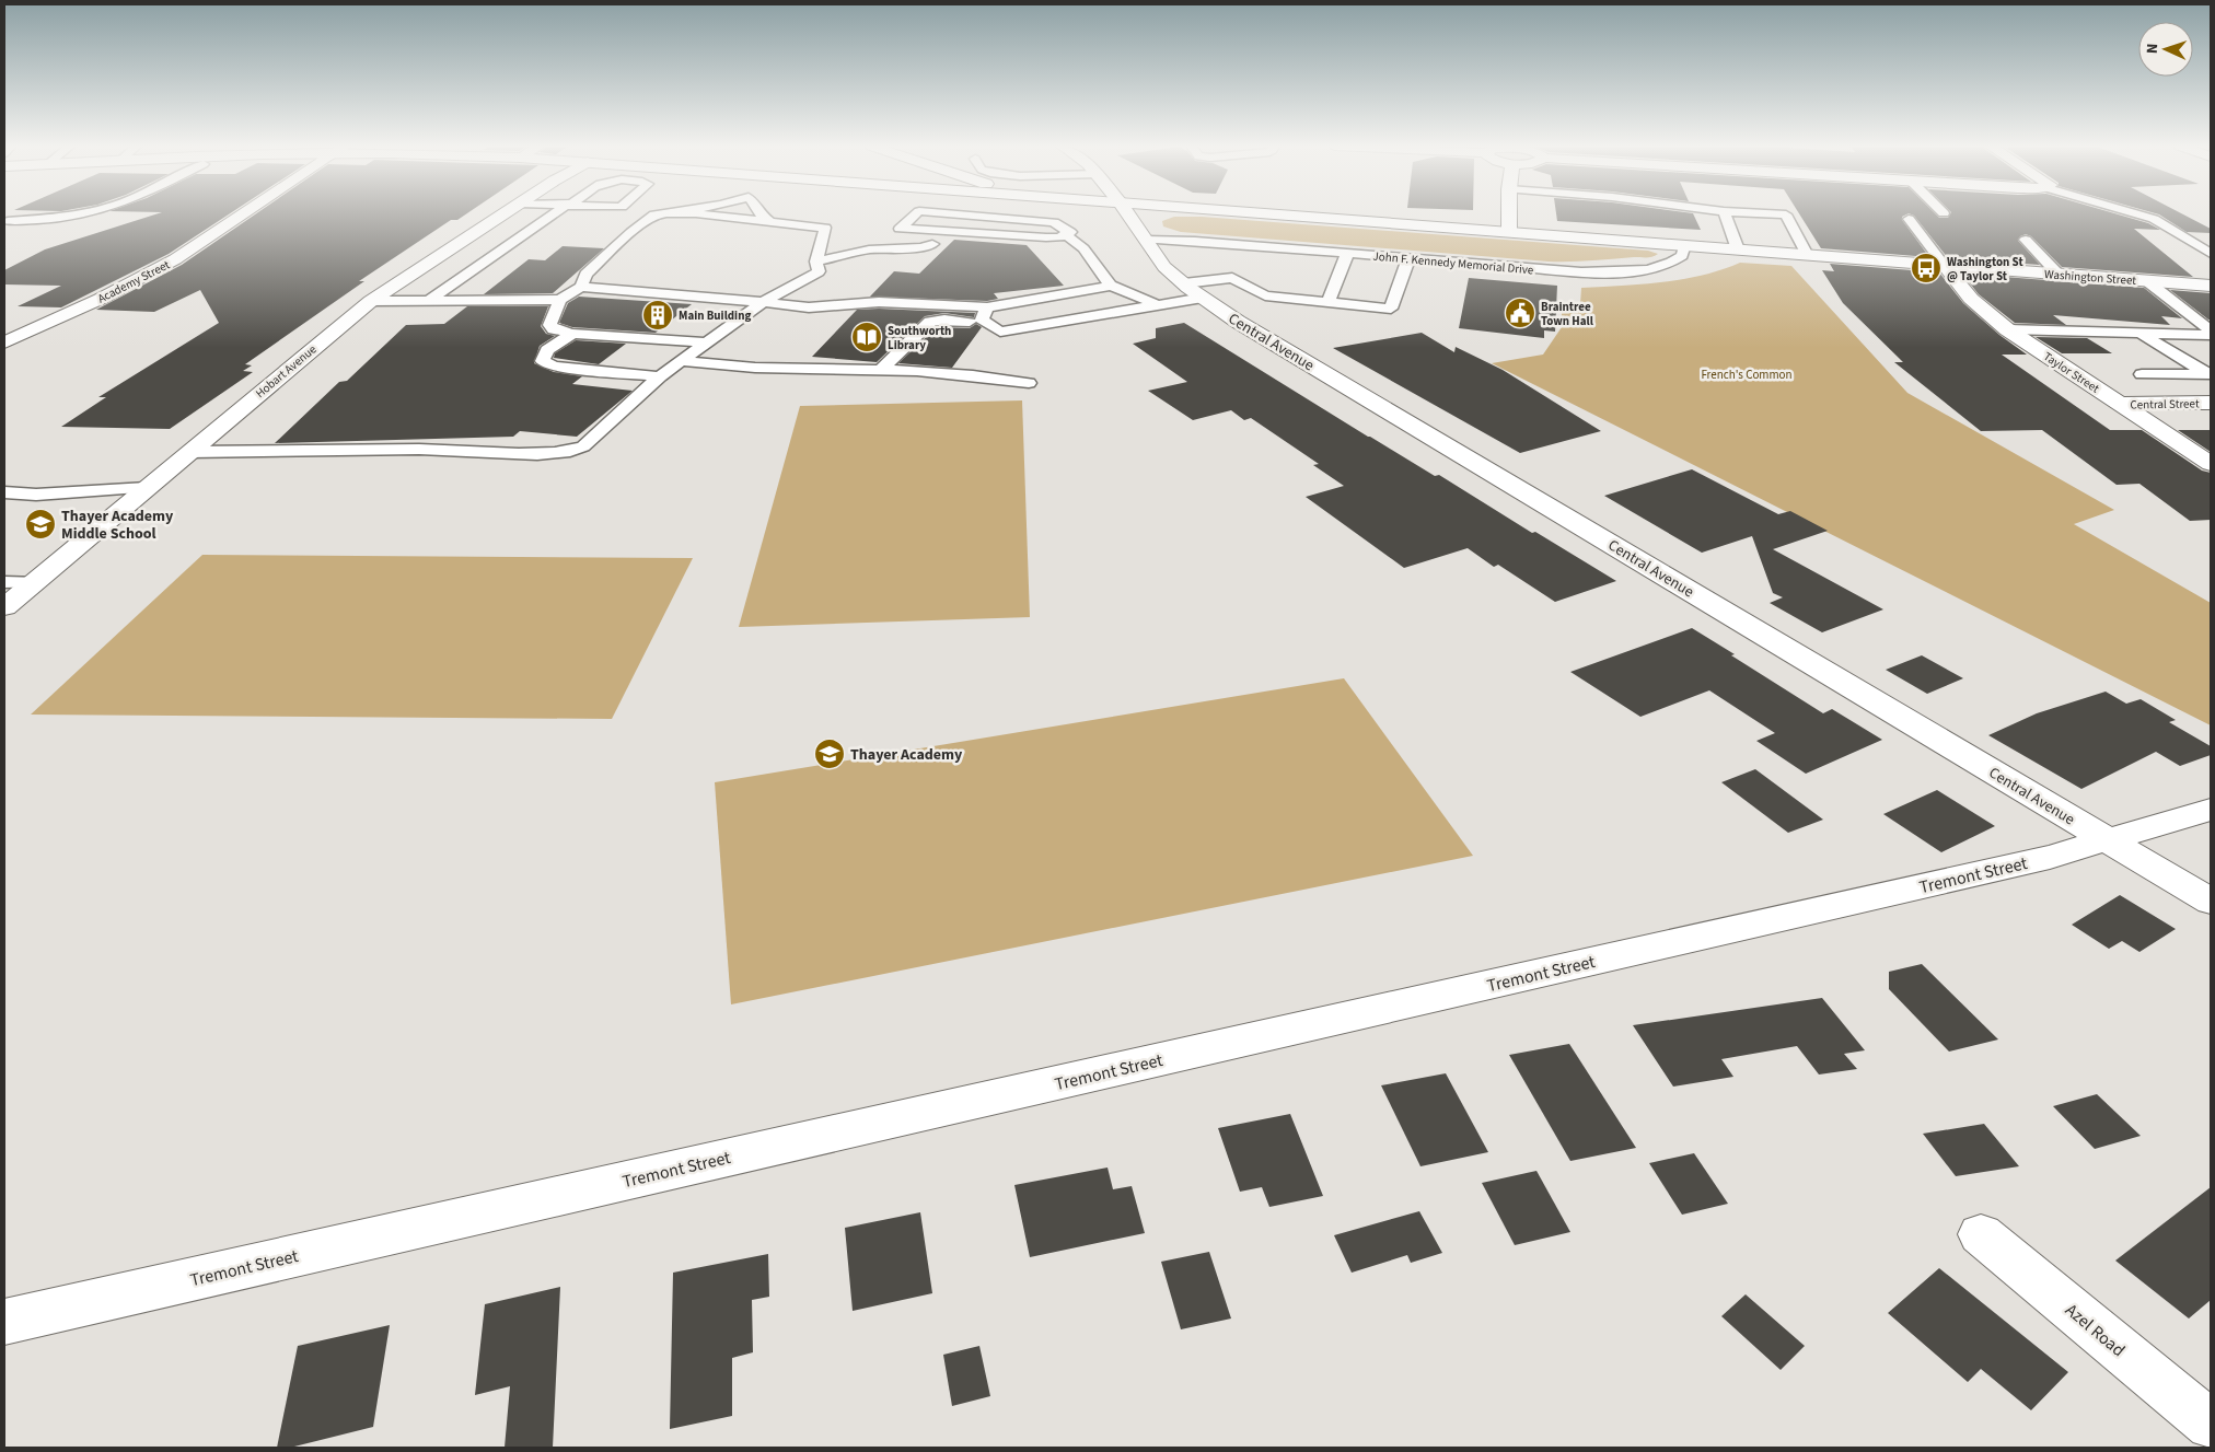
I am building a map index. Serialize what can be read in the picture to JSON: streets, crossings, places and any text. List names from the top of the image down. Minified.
{"streets":{"street":["Washington Street","Academy Street","Central Avenue","Hobart Avenue","Taylor Street","Central Street","Tremont Street","Azel Road"],"lane":["John F. Kennedy Memorial Drive"]},"crossings":[["John F. Kennedy Memorial Drive","Washington Street"],["John F. Kennedy Memorial Drive","Central Avenue"],["Washington Street","Taylor Street"],["Central Avenue","Tremont Street"],["Taylor Street","Central Street"]],"parks":["French's Common"],"places":{"bus stop":["Washington St @ Taylor St"],"public building":["Braintree Town Hall"],"building":["Main Building"],"library":["Southworth Library"],"school or university":["Thayer Academy Middle School","Thayer Academy"]},"north":"left"}
